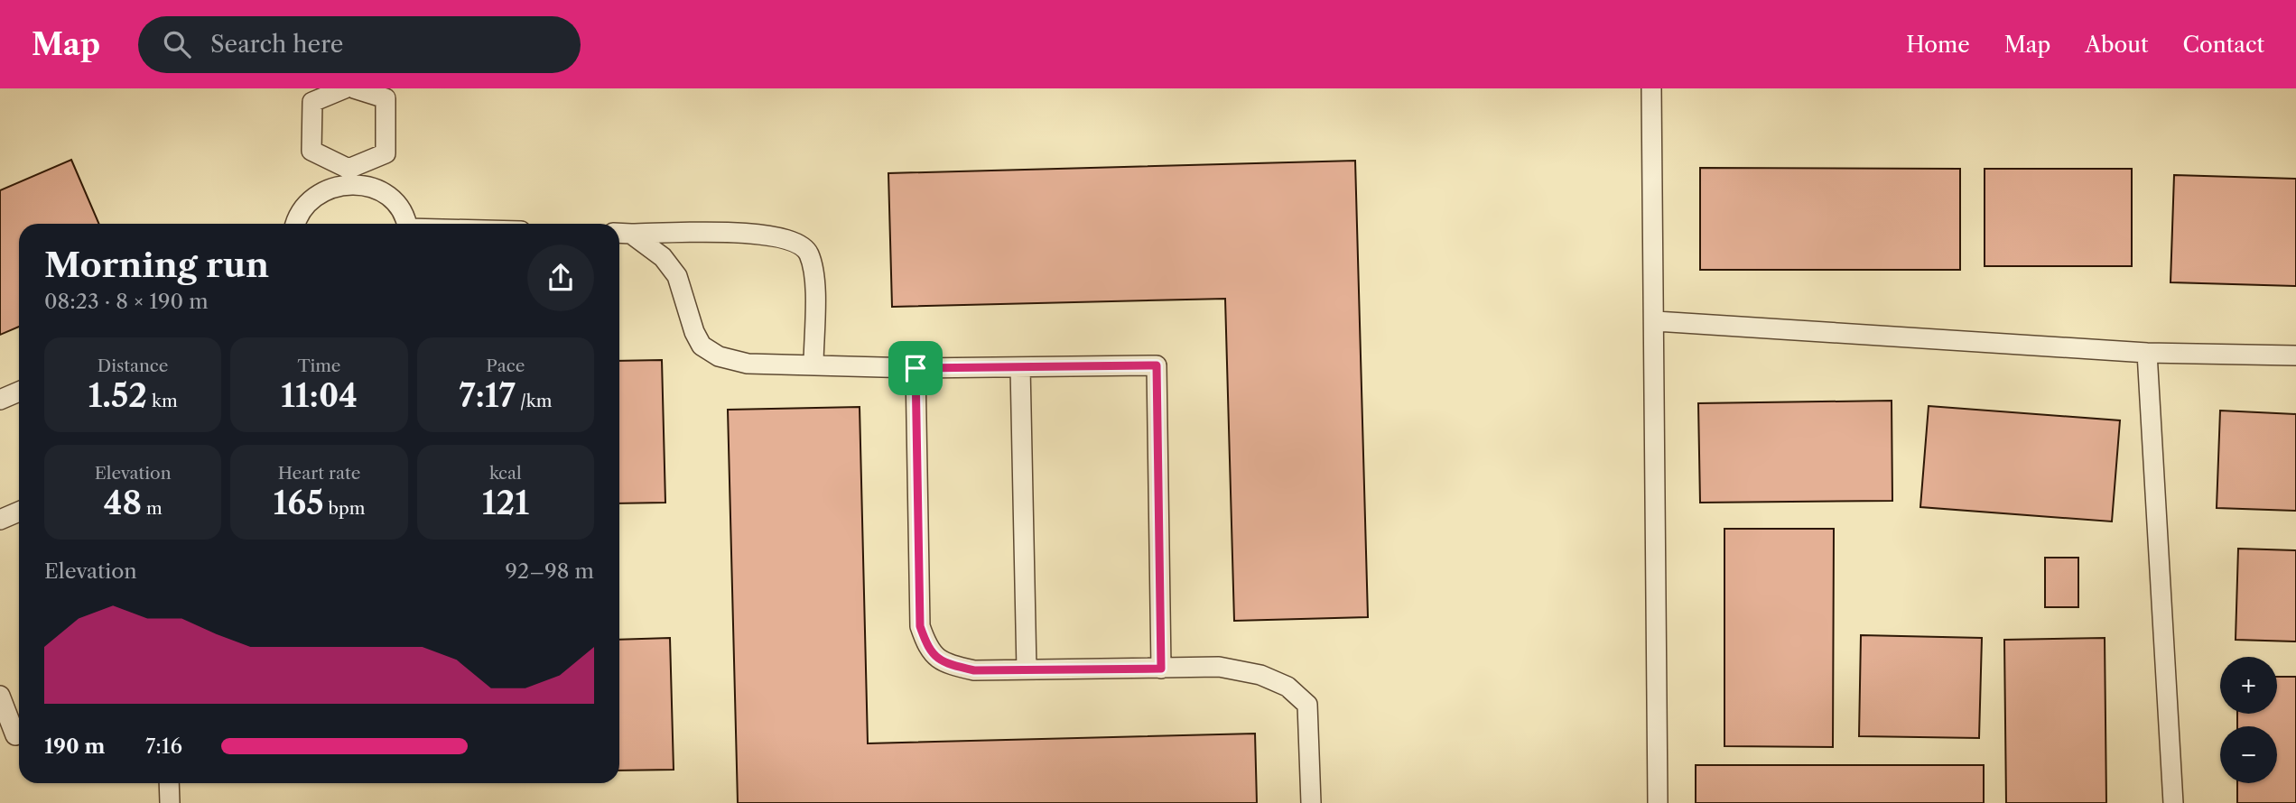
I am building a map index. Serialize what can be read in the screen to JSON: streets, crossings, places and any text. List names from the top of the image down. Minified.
{"page":{"header":"Map","search":"Search here","nav":["Home","Map","About","Contact"],"heading":["Morning run","08:23 · 8 × 190 m"],"stats":[["Distance","1.52 km"],["Time","11:04"],["Pace","7:17 /km"],["Elevation","48 m"],["Heart rate","165 bpm"],["kcal","121"]],"chart":["Elevation","92–98 m"],"map_buttons":["+","−"],"list":[{"name":"190 m","note":"7:16"}]}}
